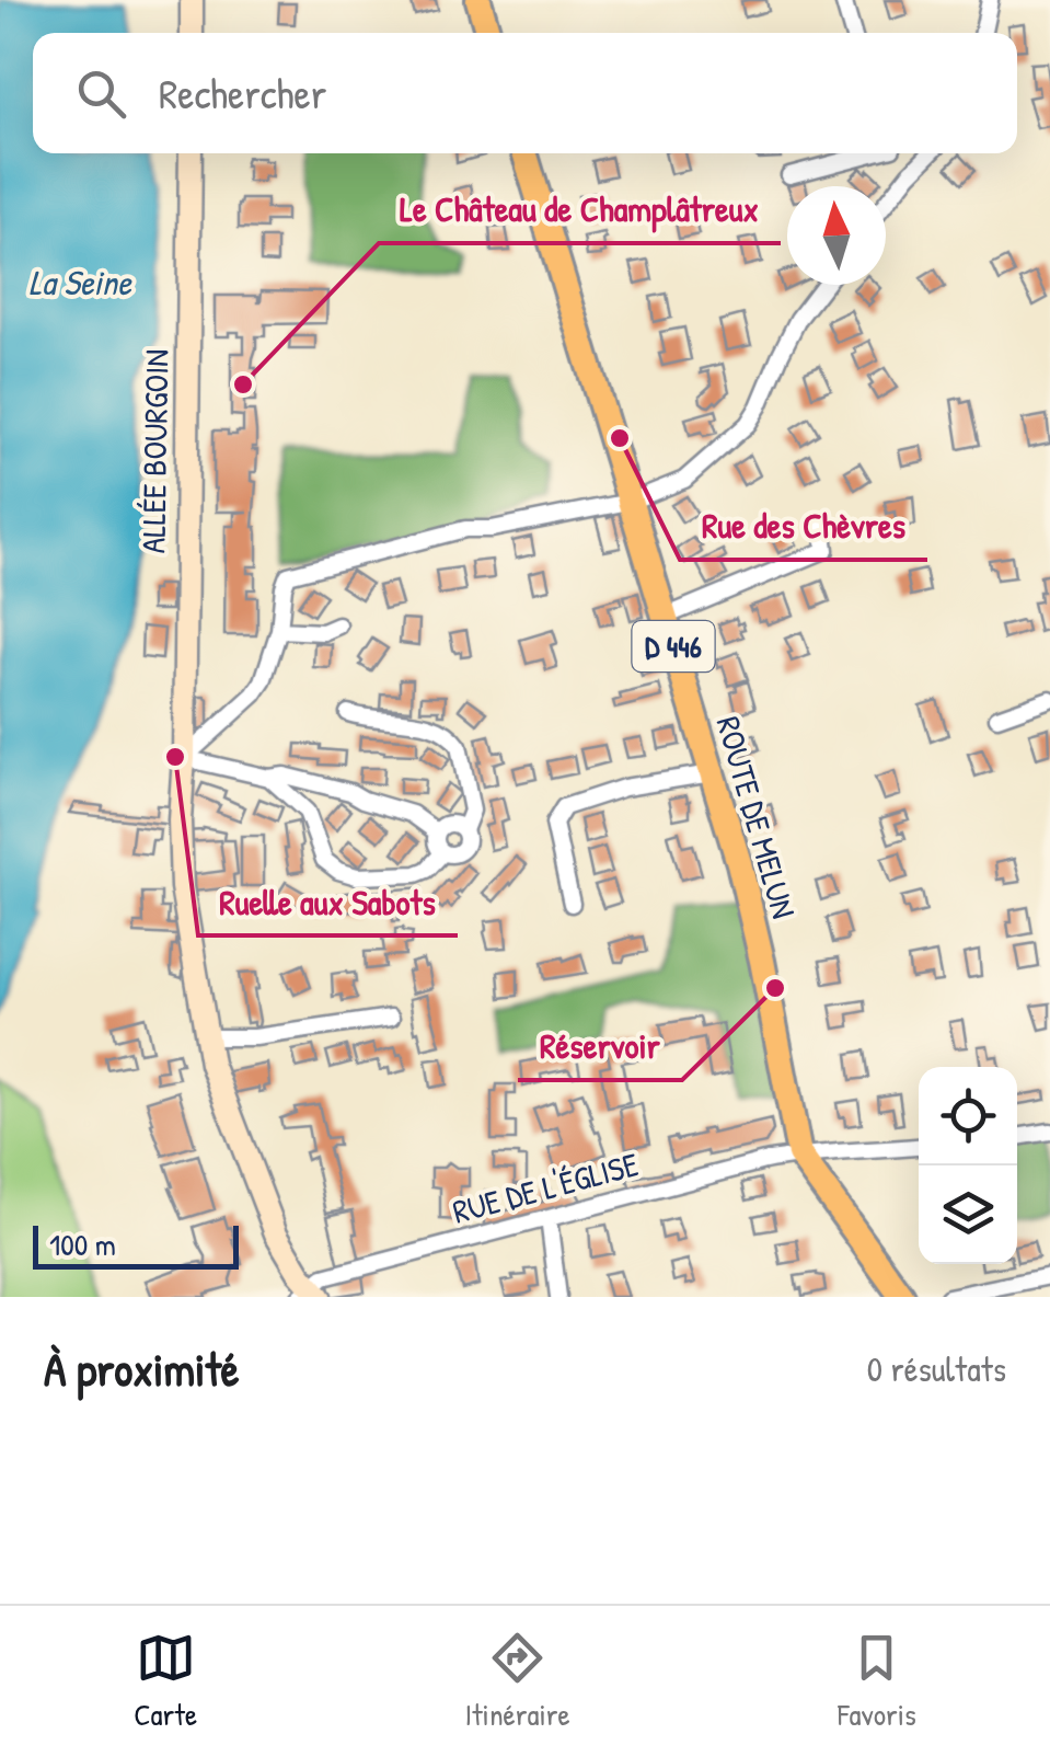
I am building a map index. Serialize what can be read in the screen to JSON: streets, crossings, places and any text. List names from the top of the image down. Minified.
{"streets":{"main road":["D 446","ROUTE DE MELUN"],"street":["ALLÉE BOURGOIN","RUE DE L'ÉGLISE"]},"crossings":[["ALLÉE BOURGOIN","RUE DE L'ÉGLISE"],["ROUTE DE MELUN","RUE DE L'ÉGLISE"]],"water":["La Seine"],"places":["Le Château de Champlâtreux","Rue des Chèvres","Ruelle aux Sabots","Réservoir"],"scale_bar":"100 m","north":"top","page":{"search":"Rechercher","scale":"100 m","heading":["À proximité","0 résultats"],"nav":["Carte","Itinéraire","Favoris"]}}
